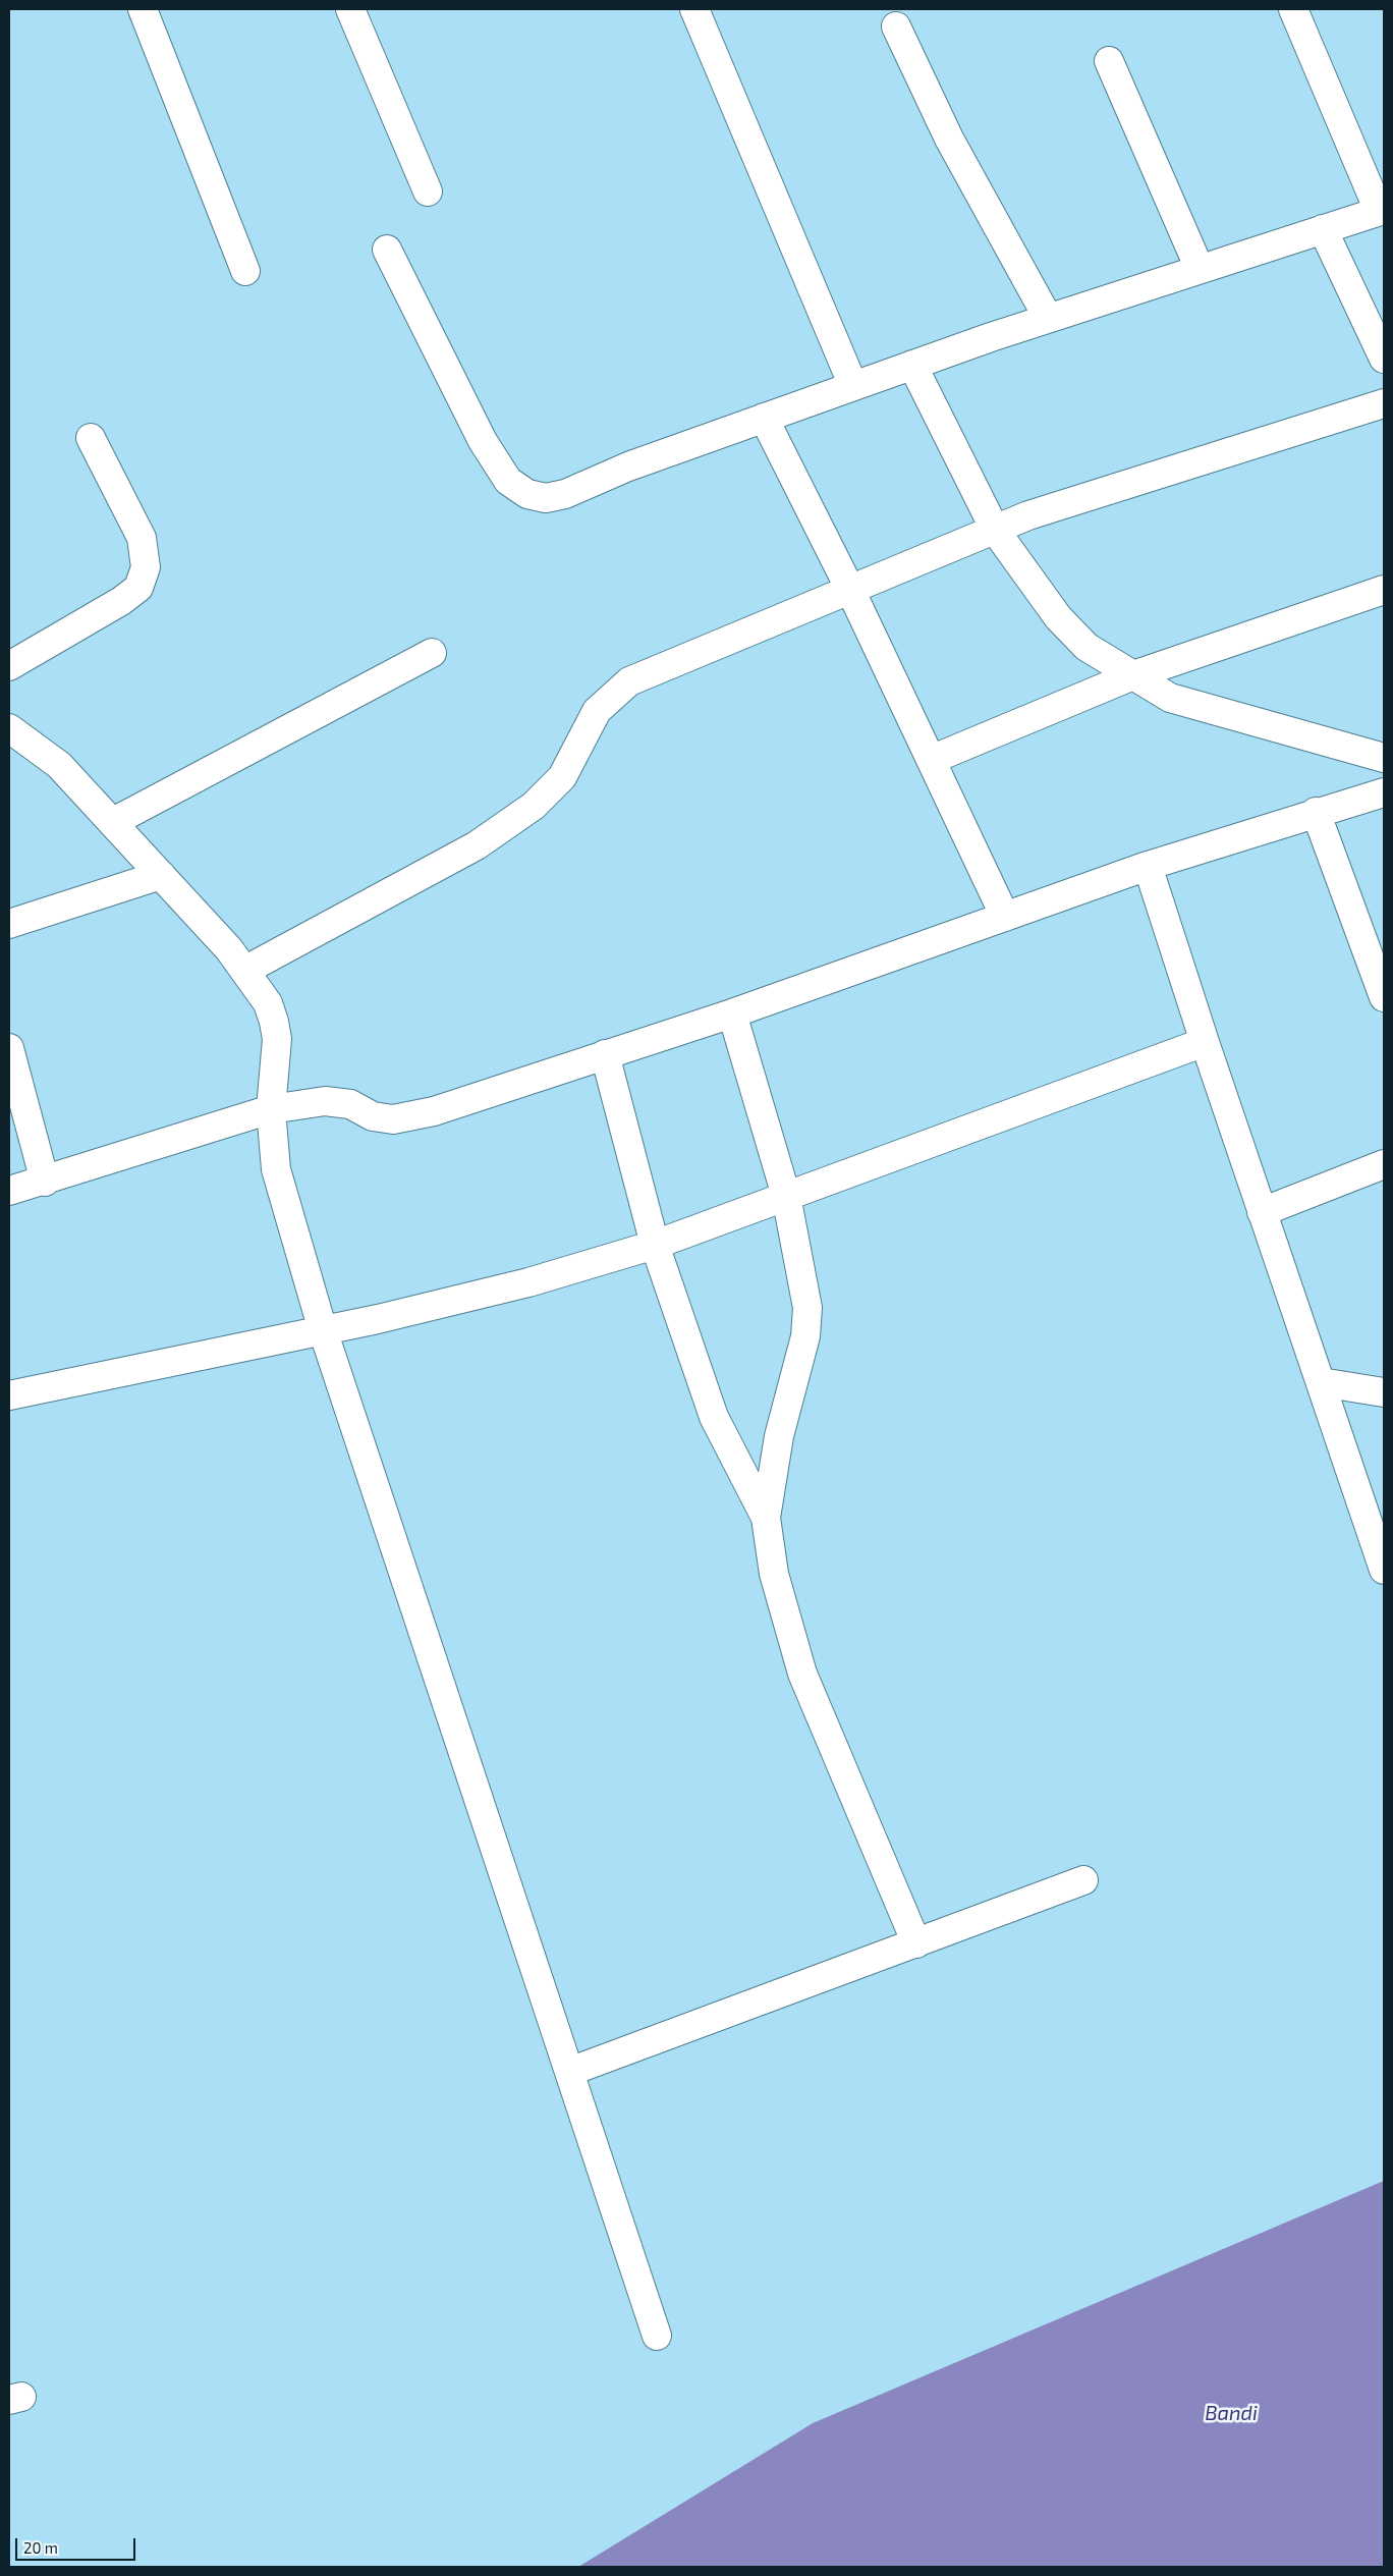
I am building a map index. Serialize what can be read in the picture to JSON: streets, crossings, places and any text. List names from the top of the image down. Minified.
{"water":["Bandi"],"scale_bar":"20 m"}
